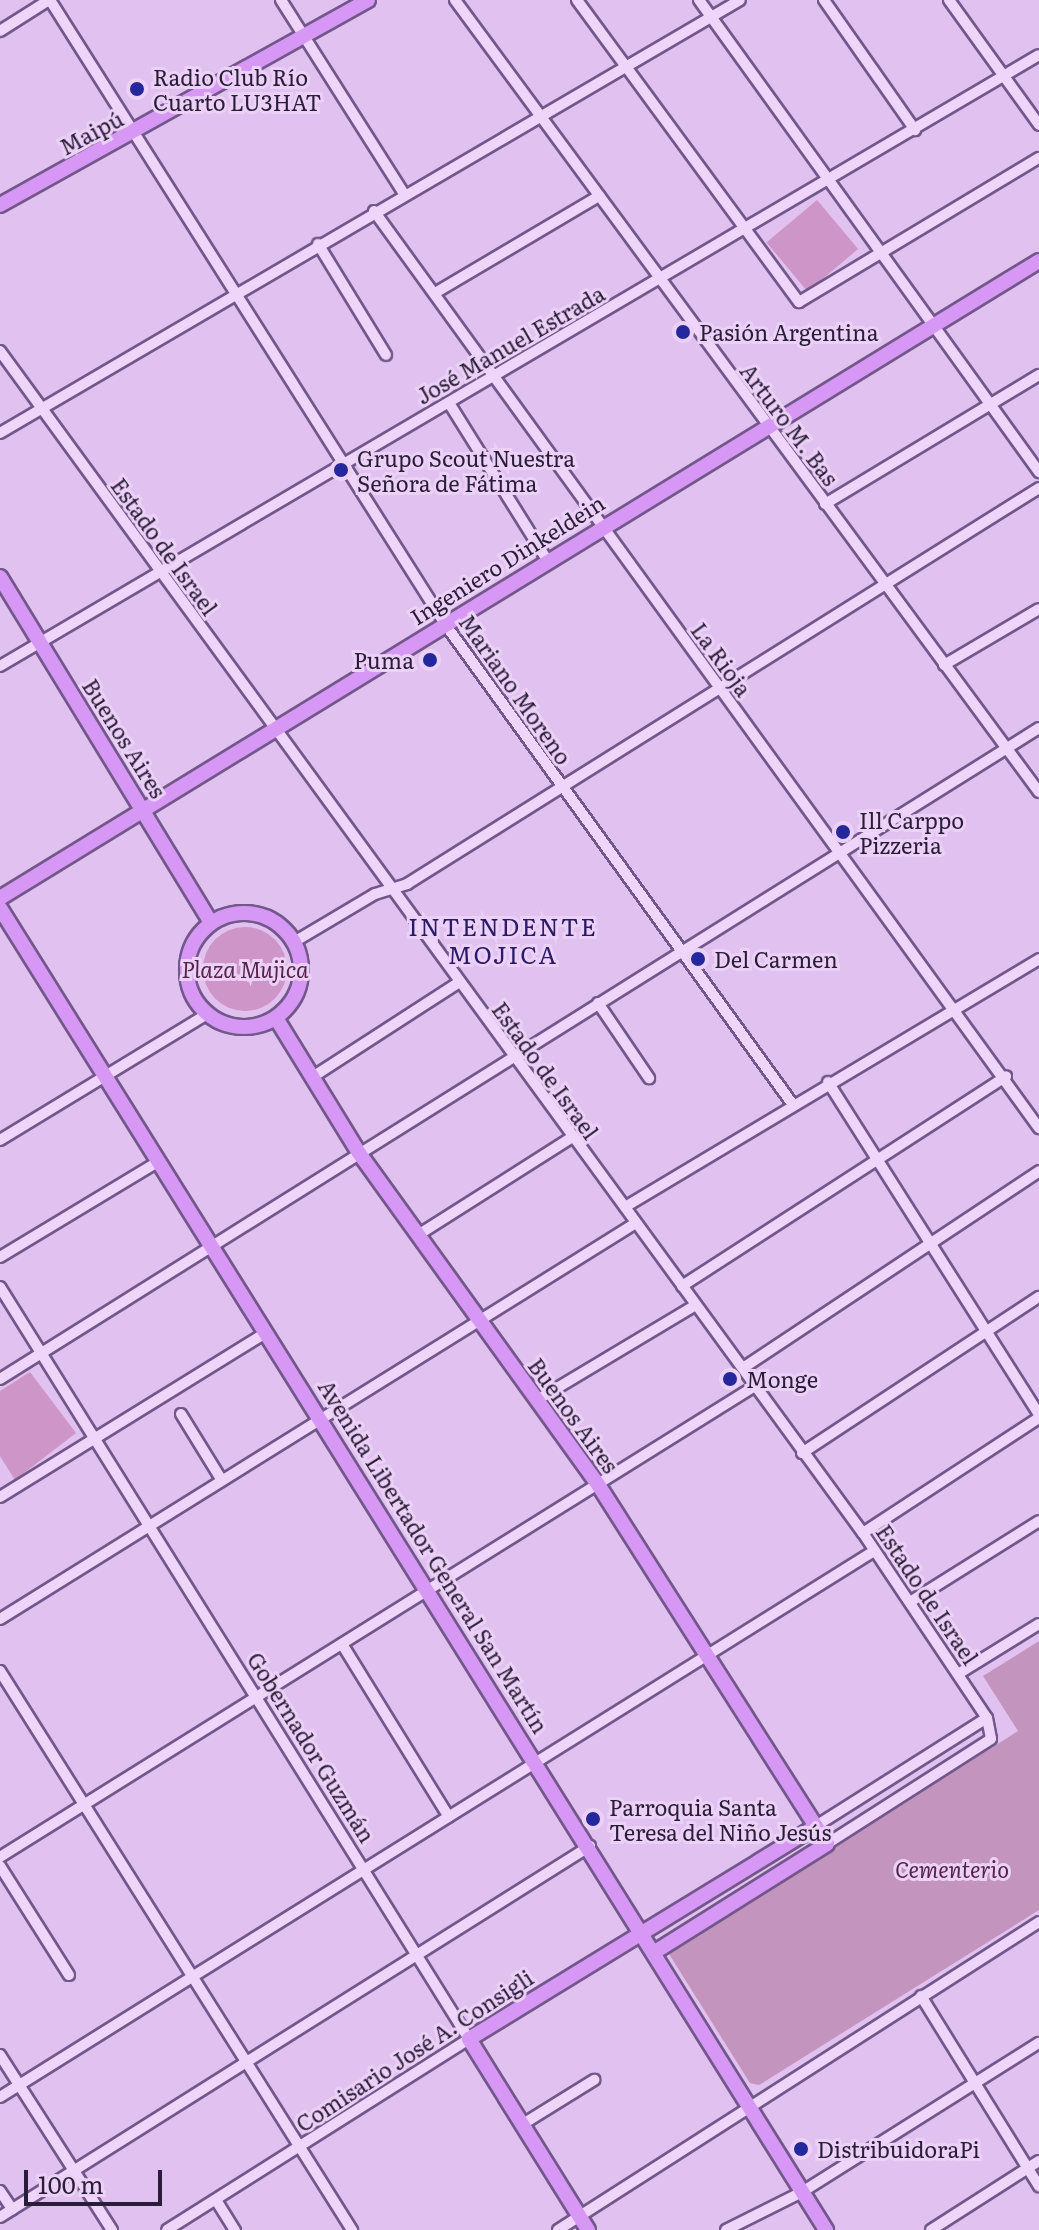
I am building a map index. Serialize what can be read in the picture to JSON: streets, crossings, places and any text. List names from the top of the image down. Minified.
{"streets":{"main road":["Maipú","Ingeniero Dinkeldein","Buenos Aires","Avenida Libertador General San Martín","Gobernador Guzmán","Comisario José A. Consigli"],"street":["José Manuel Estrada","Arturo M. Bas","Estado de Israel","La Rioja","Mariano Moreno"]},"crossings":[["Maipú","Mariano Moreno"],["José Manuel Estrada","Arturo M. Bas"],["José Manuel Estrada","Estado de Israel"],["José Manuel Estrada","La Rioja"],["José Manuel Estrada","Mariano Moreno"],["José Manuel Estrada","Buenos Aires"],["Arturo M. Bas","Ingeniero Dinkeldein"],["Estado de Israel","Ingeniero Dinkeldein"],["Estado de Israel","Buenos Aires"],["Ingeniero Dinkeldein","La Rioja"],["Ingeniero Dinkeldein","Mariano Moreno"],["Ingeniero Dinkeldein","Buenos Aires"],["Buenos Aires","Comisario José A. Consigli"],["Avenida Libertador General San Martín","Comisario José A. Consigli"],["Gobernador Guzmán","Comisario José A. Consigli"]],"districts":["INTENDENTE MOJICA"],"parks":["Plaza Mujica","Cementerio"],"places":["Radio Club Río Cuarto LU3HAT","Pasión Argentina","Grupo Scout Nuestra Señora de Fátima","Puma","Ill Carppo Pizzeria","Del Carmen","Monge","Parroquia Santa Teresa del Niño Jesús","DistribuidoraPi"],"scale_bar":"100 m"}
